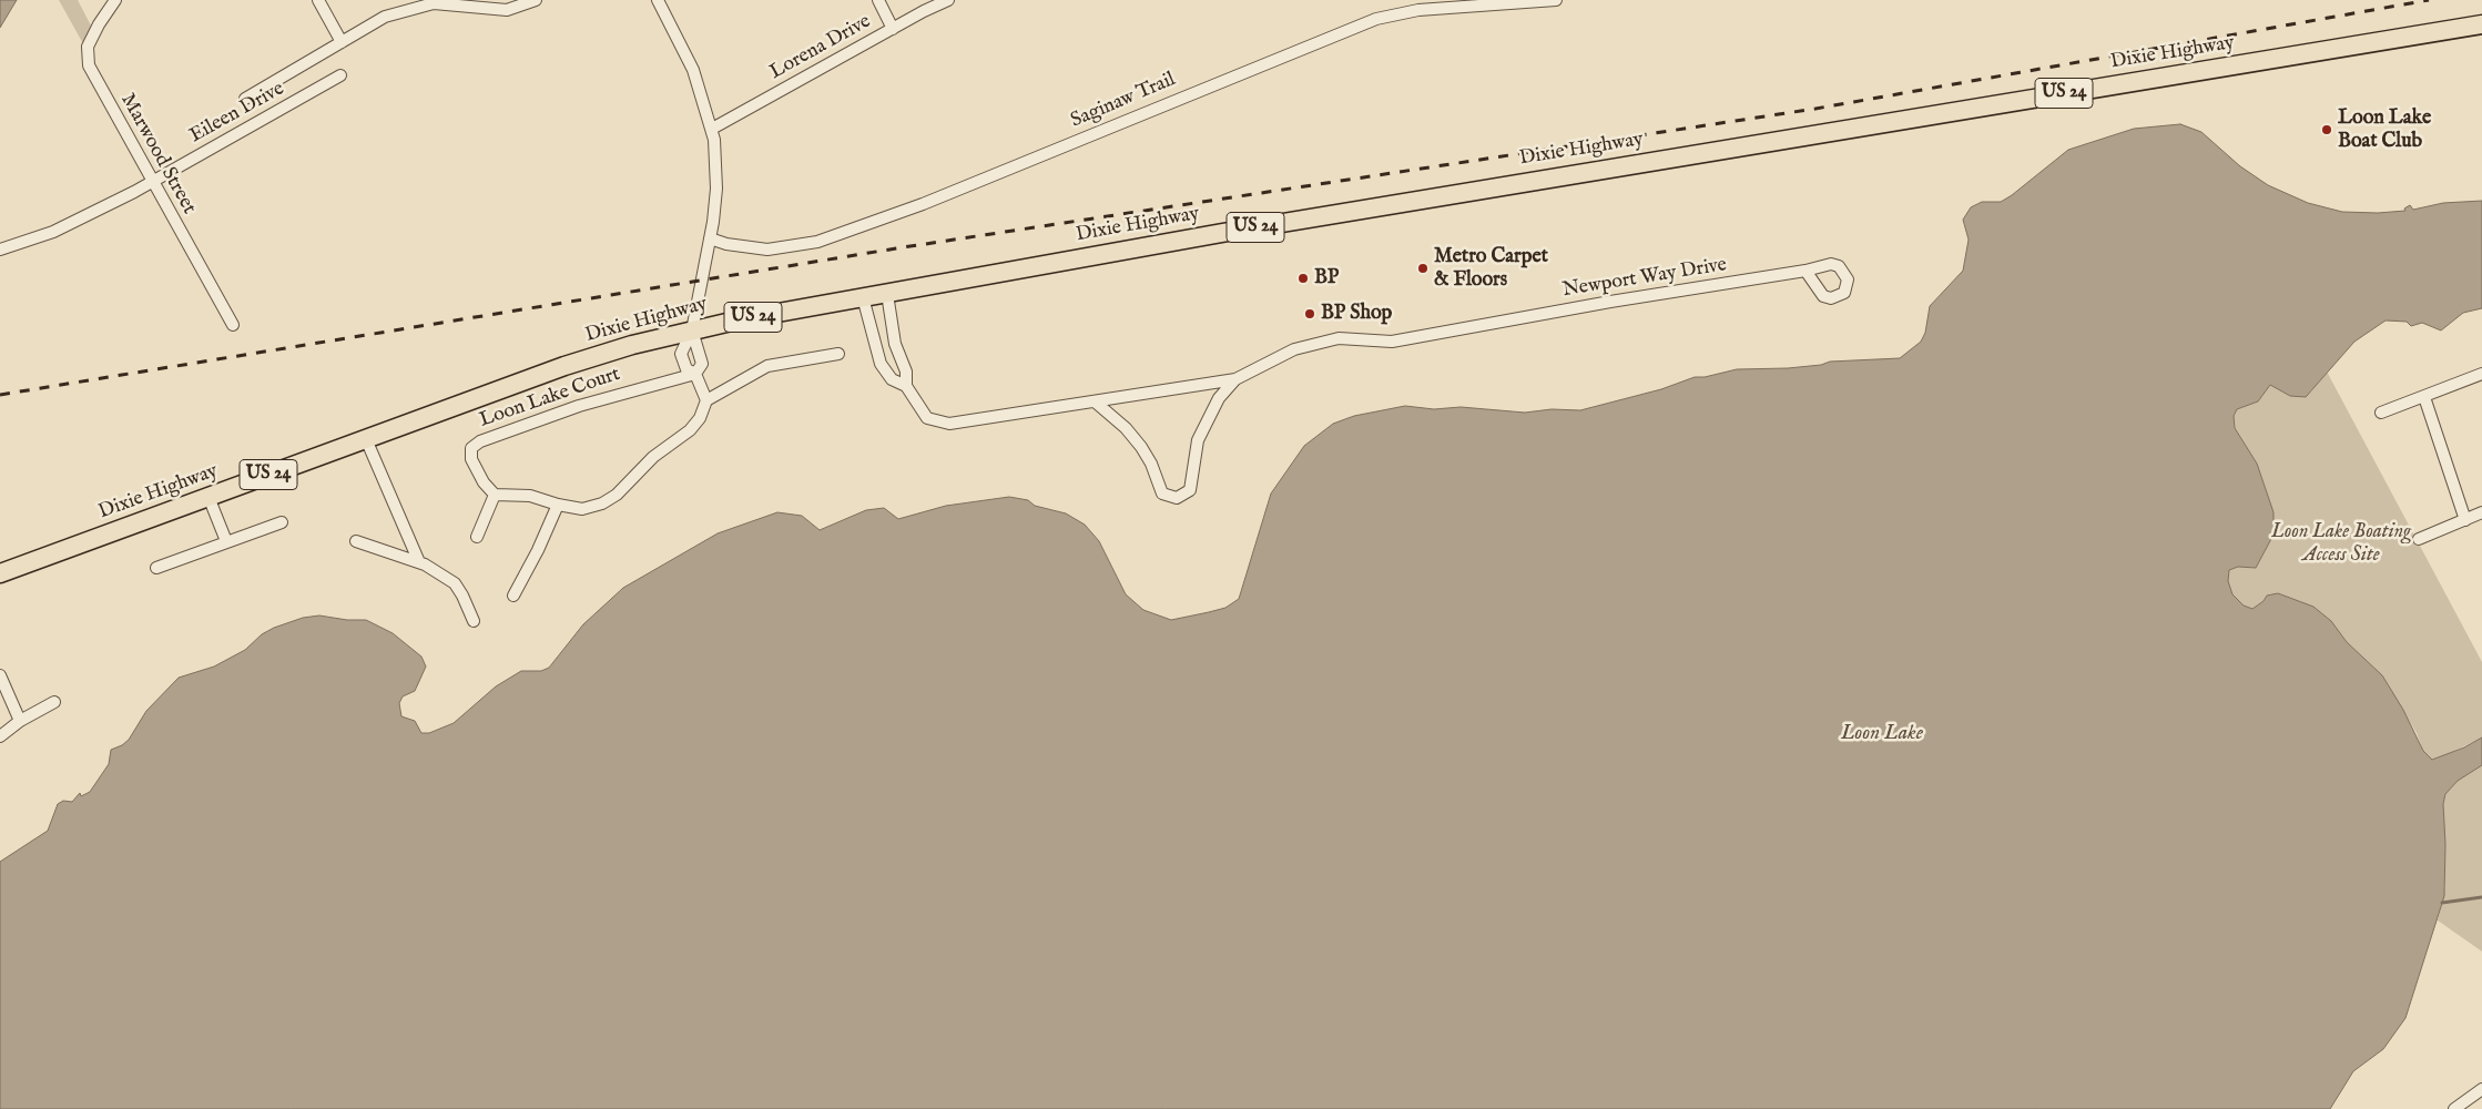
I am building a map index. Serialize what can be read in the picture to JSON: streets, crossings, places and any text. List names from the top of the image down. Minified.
{"streets":{"main road":["Dixie Highway","US 24"],"street":["Lorena Drive","Saginaw Trail","Eileen Drive","Marwood Street","Newport Way Drive","Loon Lake Court"]},"crossings":[["Dixie Highway","Newport Way Drive"],["Eileen Drive","Marwood Street"]],"water":["Loon Lake"],"parks":["Loon Lake Boating Access Site"],"places":["Loon Lake Boat Club","Metro Carpet & Floors","BP","BP Shop"]}
